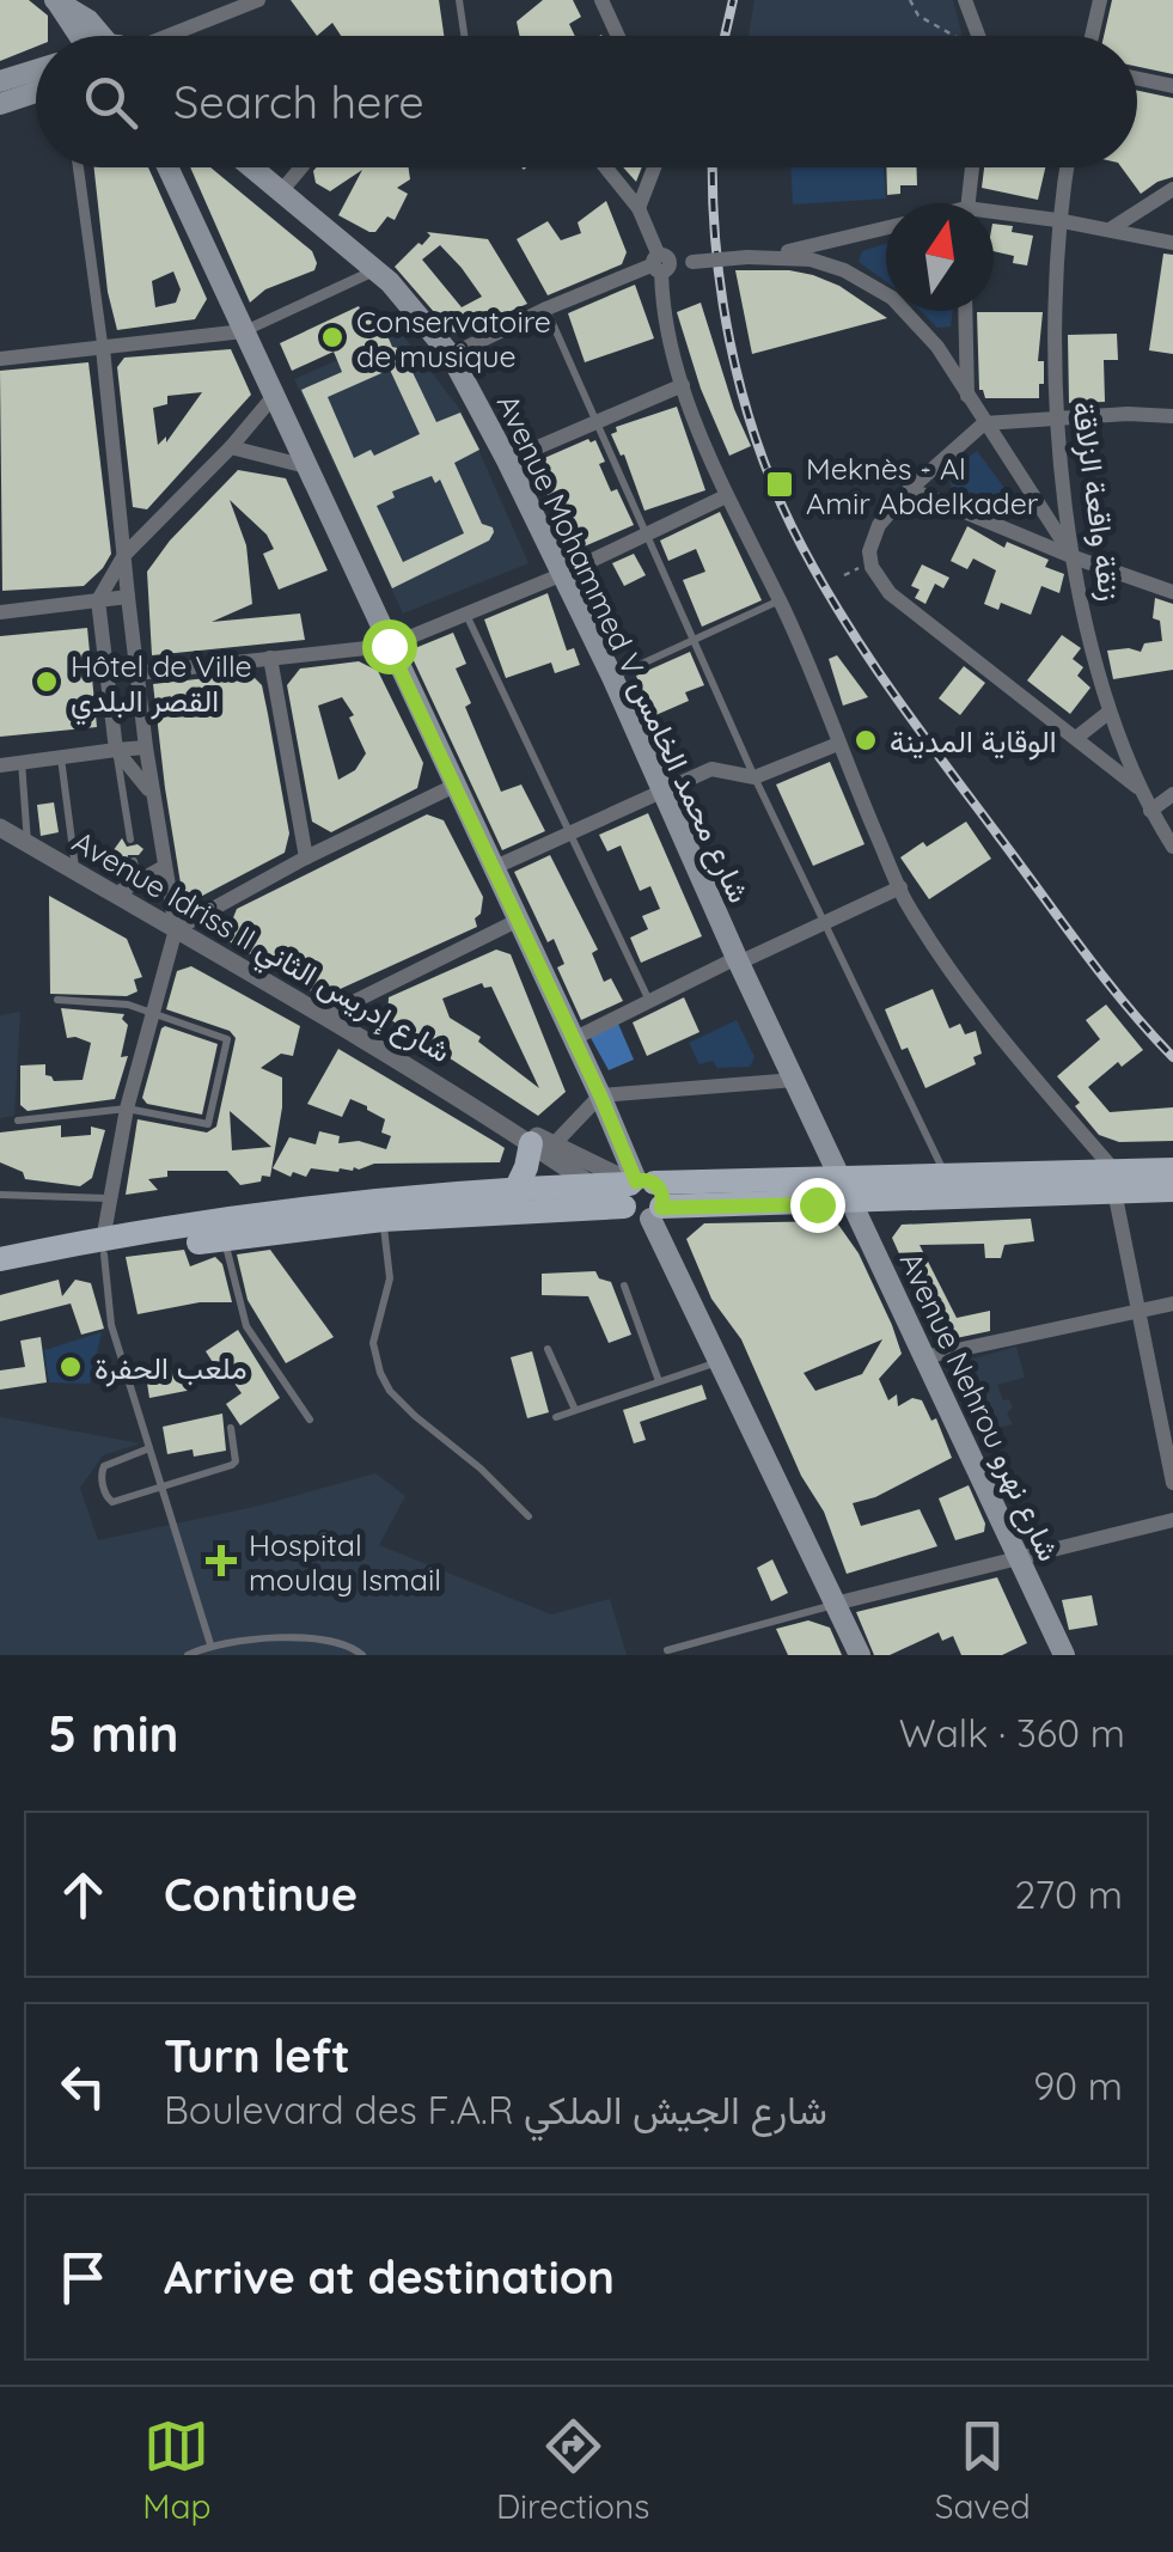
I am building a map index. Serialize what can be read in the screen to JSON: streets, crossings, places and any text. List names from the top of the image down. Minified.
{"streets":{"main road":["Avenue Mohammed V شارع محمد الخامس","Avenue Nehrou شارع نهرو"],"street":["زنقة واقعة الزلاقة","Avenue Idriss II شارع إدريس الثاني"]},"crossings":[["Avenue Mohammed V شارع محمد الخامس","Avenue Nehrou شارع نهرو"]],"places":{"other":["Conservatoire de musique","Hôtel de Ville القصر البلدي","الوقاية المدينة","ملعب الحفرة"],"transit":["Meknès - Al Amir Abdelkader"],"health":["Hospital moulay Ismail"]},"north":"top","page":{"search":"Search here","heading":["5 min","Walk · 360 m"],"list":[["Continue","270 m"],["Turn left","Boulevard des F.A.R شارع الجيش الملكي","90 m"],"Arrive at destination"],"nav":["Map","Directions","Saved"]}}
